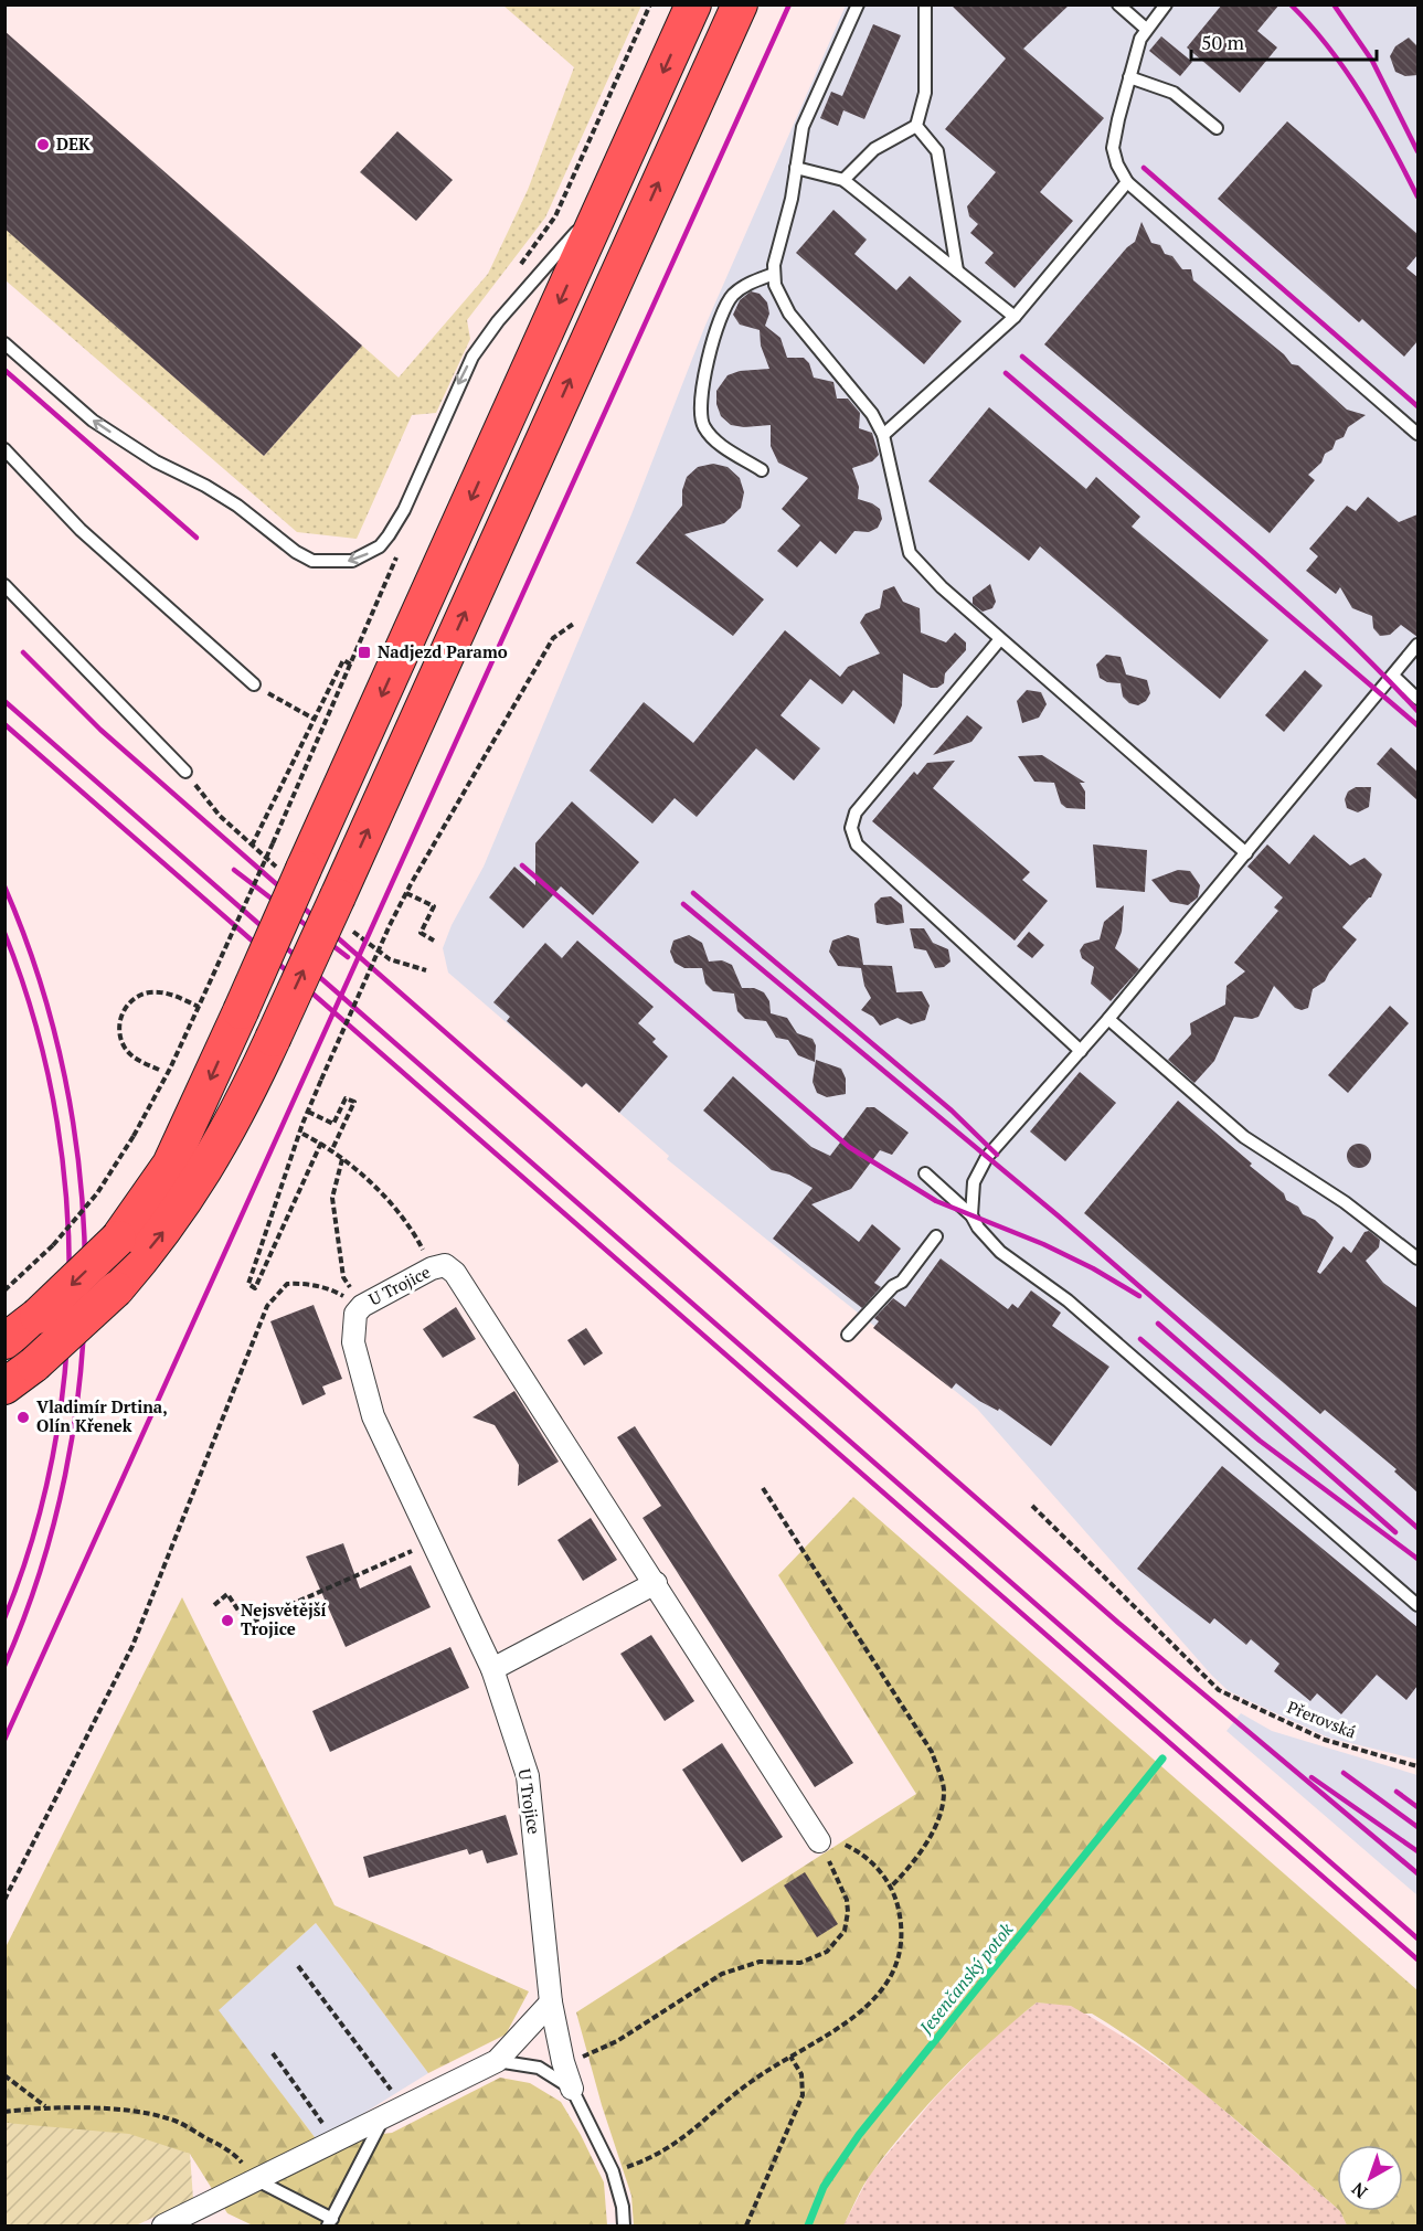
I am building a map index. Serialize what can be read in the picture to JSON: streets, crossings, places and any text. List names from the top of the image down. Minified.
{"streets":{"street":["U Trojice"],"path":["Přerovská"]},"water":["Jesenčanský potok"],"places":{"other":["DEK","Vladimír Drtina, Olín Křenek","Nejsvětější Trojice"],"transit":["Nadjezd Paramo"]},"scale_bar":"50 m","north":"bottom left"}
